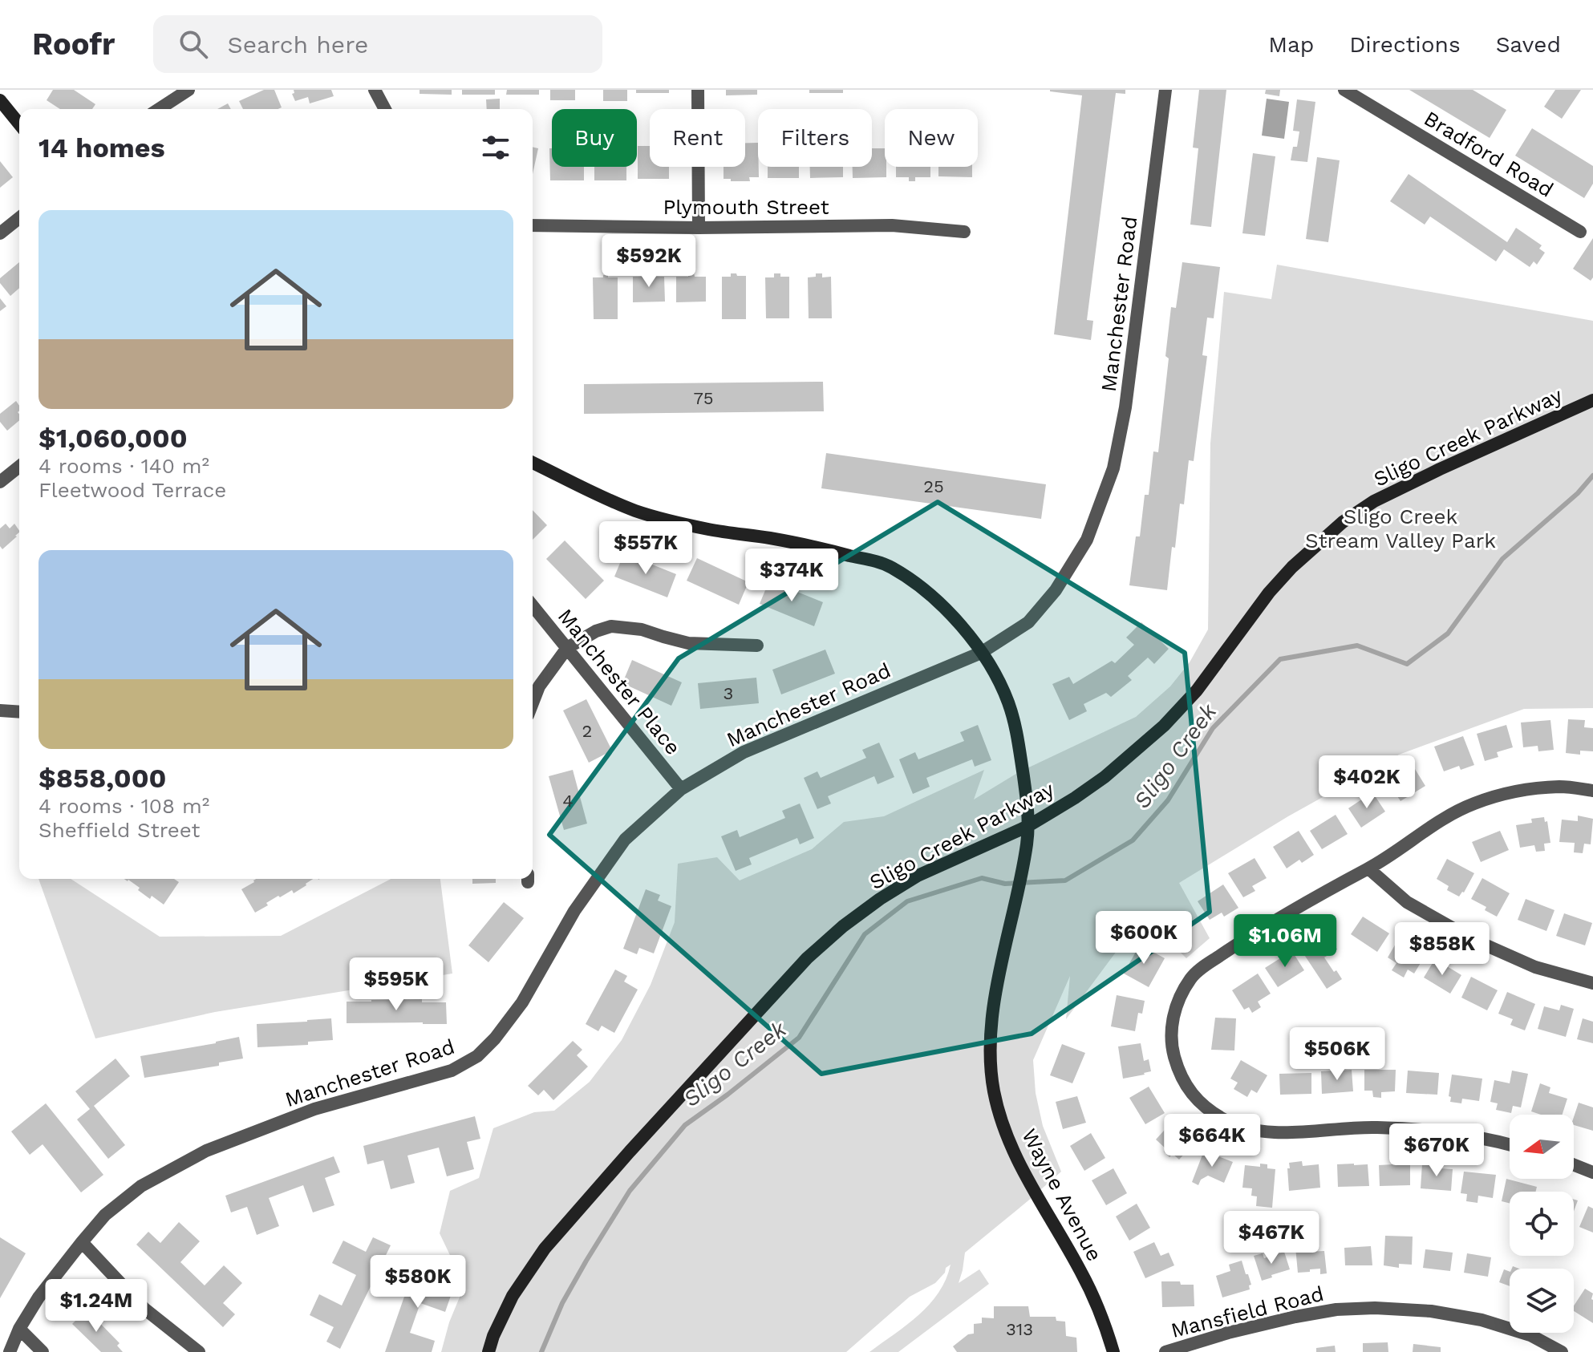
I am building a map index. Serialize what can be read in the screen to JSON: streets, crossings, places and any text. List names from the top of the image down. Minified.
{"streets":{"street":["Bradford Road","Plymouth Street","Manchester Road","Sligo Creek Parkway","Manchester Place","Wayne Avenue","Mansfield Road"]},"crossings":[["Manchester Road","Manchester Place"],["Manchester Road","Wayne Avenue"],["Sligo Creek Parkway","Wayne Avenue"]],"water":["Sligo Creek"],"parks":["Sligo Creek Stream Valley Park"],"house_numbers":["75","25","3","2","4","313"],"north":"left","page":{"header":"Roofr","search":"Search here","nav":["Map","Directions","Saved"],"chip":["Buy","Rent","Filters","New"],"heading":"14 homes","list":[{"name":"$1,060,000","note":"4 rooms · 140 m² · Fleetwood Terrace"},{"name":"$858,000","note":"4 rooms · 108 m² · Sheffield Street"}],"price":["$592K","$557K","$374K","$402K","$600K","$1.06M","$858K","$595K","$506K","$664K","$670K","$467K","$580K","$1.24M"]}}
